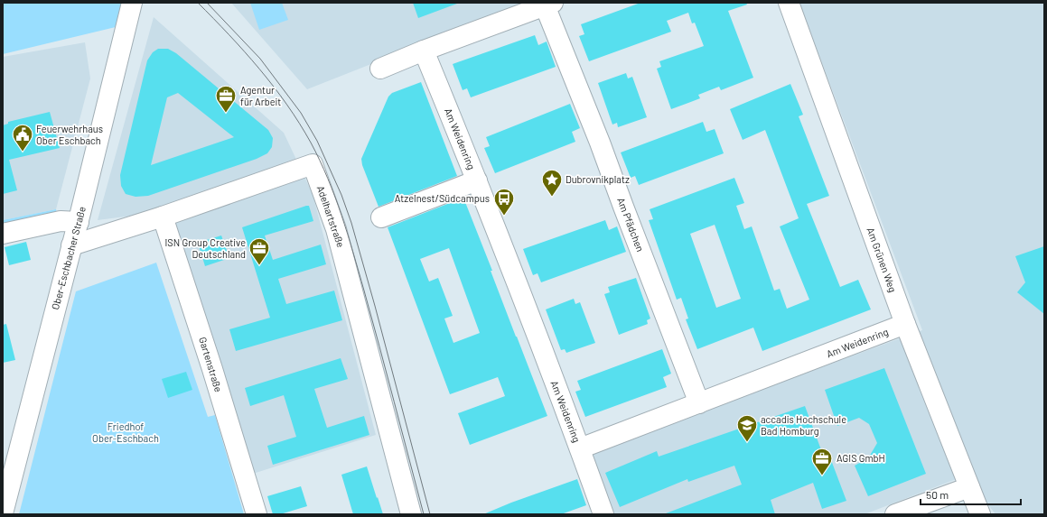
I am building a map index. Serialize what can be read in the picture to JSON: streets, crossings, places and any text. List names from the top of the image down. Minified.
{"streets":{"street":["Am Weidenring","Adelhartstraße","Am Pfädchen","Ober-Eschbacher Straße","Am Grünen Weg","Gartenstraße"]},"crossings":[["Am Weidenring","Am Pfädchen"],["Am Weidenring","Am Grünen Weg"],["Adelhartstraße","Ober-Eschbacher Straße"],["Adelhartstraße","Gartenstraße"]],"parks":["Friedhof Ober-Eschbach"],"places":{"office":["Agentur für Arbeit","ISN Group Creative Deutschland","AGIS GmbH"],"public building":["Feuerwehrhaus Ober Eschbach"],"place":["Dubrovnikplatz"],"bus stop":["Atzelnest/Südcampus"],"school or university":["accadis Hochschule Bad Homburg"]},"scale_bar":"50 m"}
